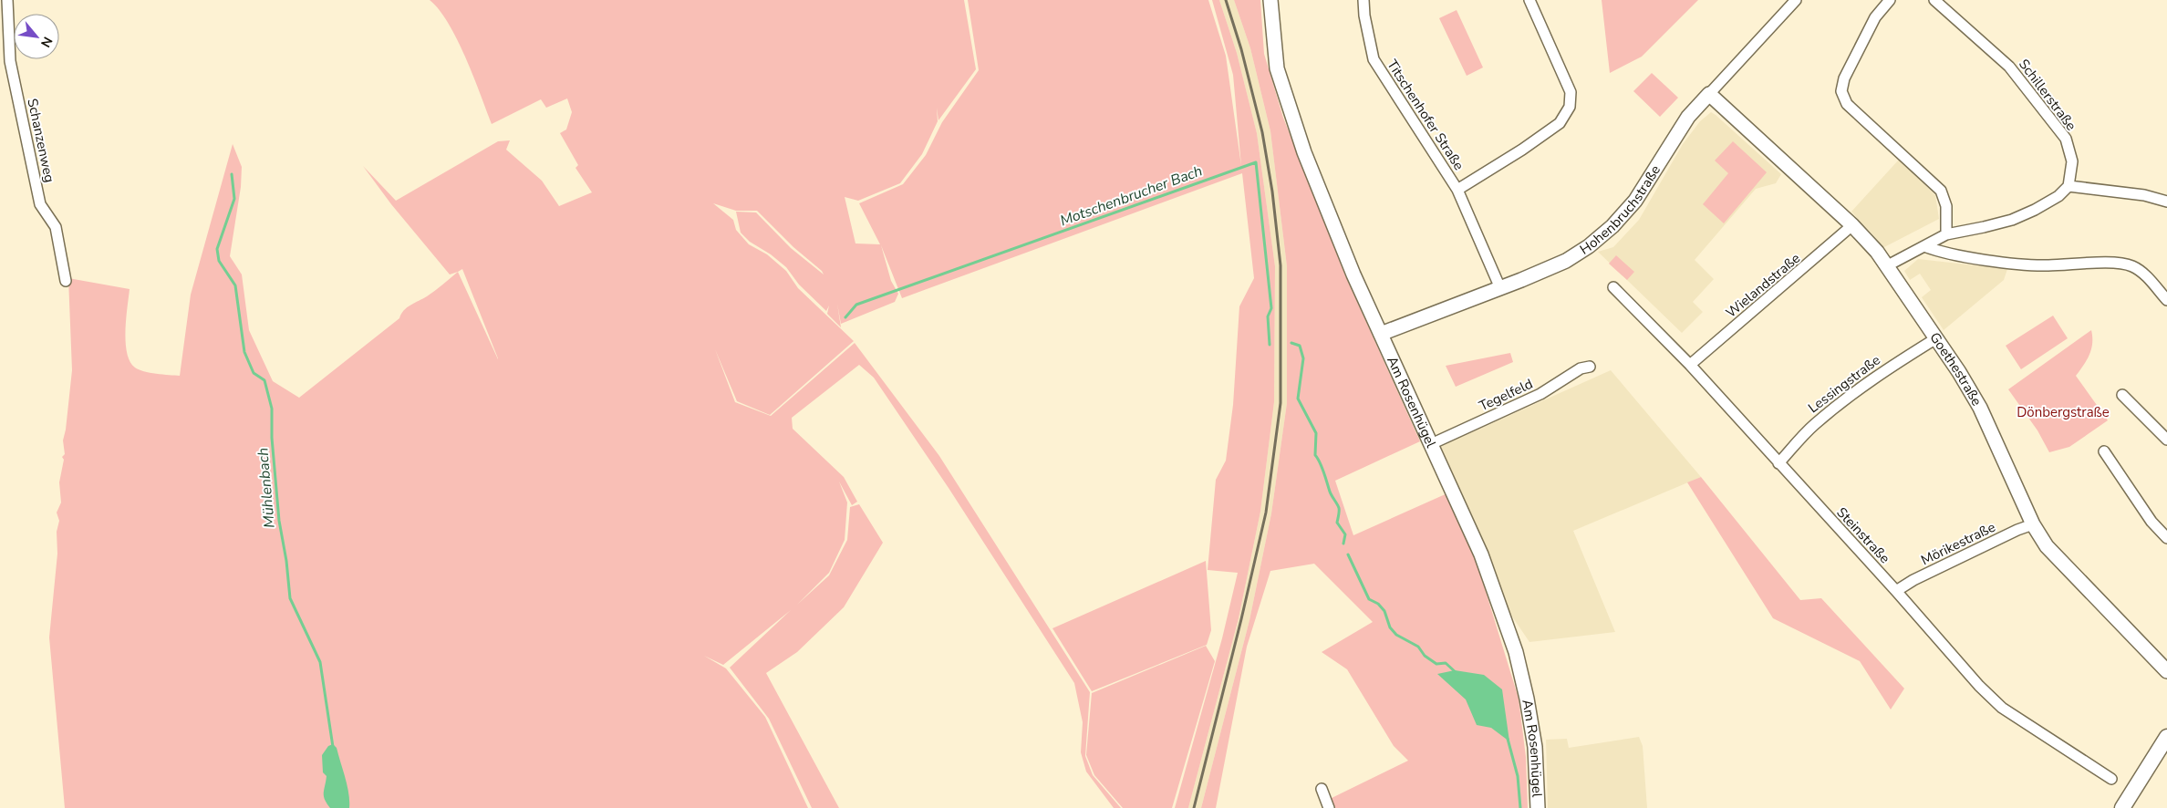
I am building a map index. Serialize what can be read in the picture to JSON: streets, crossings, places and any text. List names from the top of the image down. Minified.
{"streets":{"street":["Schillerstraße","Titschenhofer Straße","Schanzenweg","Hohenbruchstraße","Wielandstraße","Goethestraße","Lessingstraße","Tegelfeld","Am Rosenhügel","Steinstraße","Mörikestraße"]},"crossings":[["Titschenhofer Straße","Hohenbruchstraße"],["Hohenbruchstraße","Goethestraße"],["Hohenbruchstraße","Am Rosenhügel"],["Wielandstraße","Goethestraße"],["Wielandstraße","Steinstraße"],["Goethestraße","Lessingstraße"],["Goethestraße","Mörikestraße"],["Lessingstraße","Steinstraße"],["Tegelfeld","Am Rosenhügel"],["Steinstraße","Mörikestraße"]],"water":["Motschenbrucher Bach","Mühlenbach"],"parks":["Dönbergstraße"],"north":"bottom right"}
